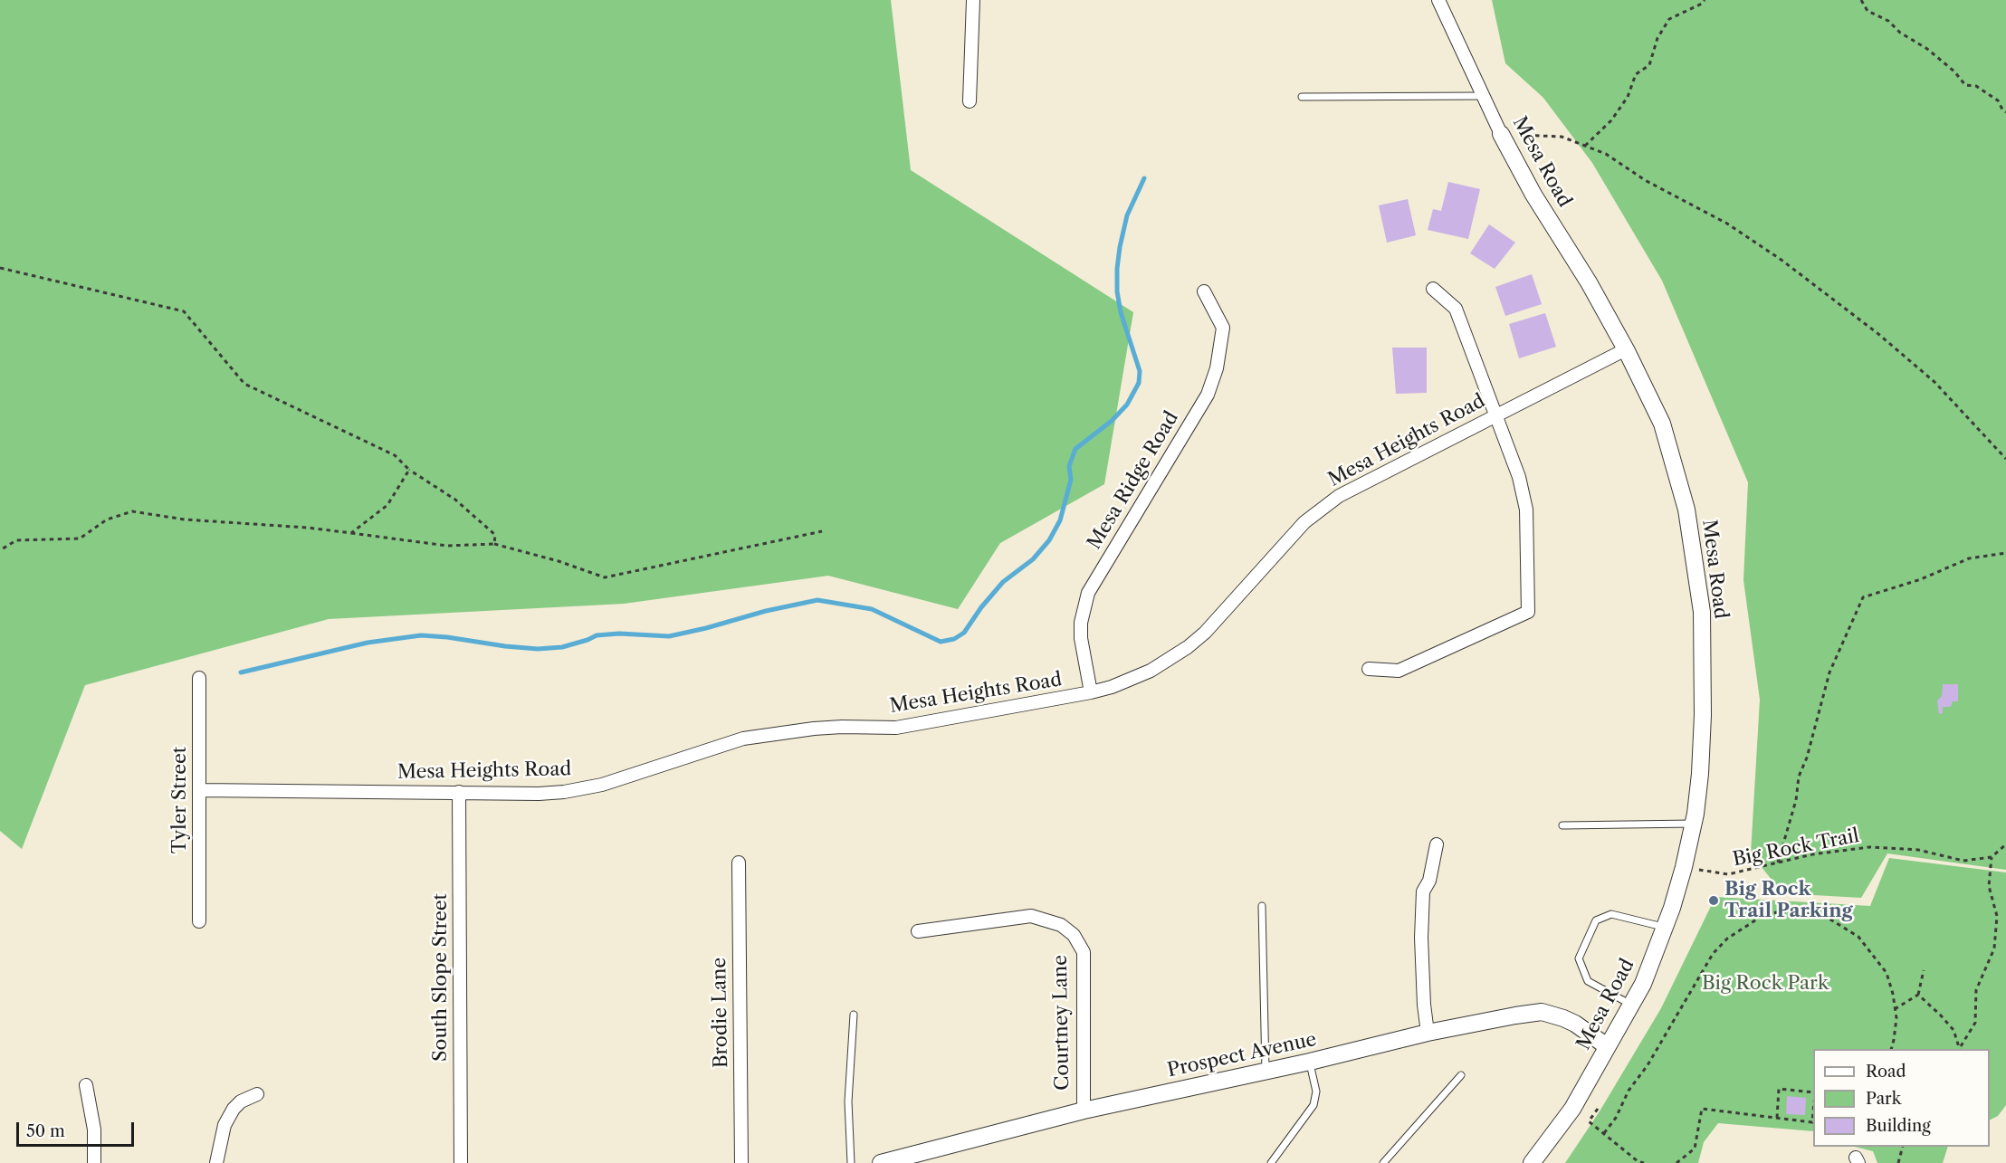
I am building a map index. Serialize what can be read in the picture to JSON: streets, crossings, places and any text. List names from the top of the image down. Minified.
{"streets":{"street":["Mesa Road","Mesa Heights Road","Mesa Ridge Road","Tyler Street","South Slope Street","Brodie Lane","Courtney Lane","Prospect Avenue"],"path":["Big Rock Trail"]},"crossings":[["Mesa Road","Mesa Heights Road"],["Mesa Road","Big Rock Trail"],["Mesa Road","Prospect Avenue"],["Mesa Heights Road","Mesa Ridge Road"],["Mesa Heights Road","Tyler Street"],["Mesa Heights Road","South Slope Street"],["Courtney Lane","Prospect Avenue"]],"parks":["Big Rock Park"],"places":["Big Rock Trail Parking"],"legend":["Road","Park","Building"],"scale_bar":"50 m"}
